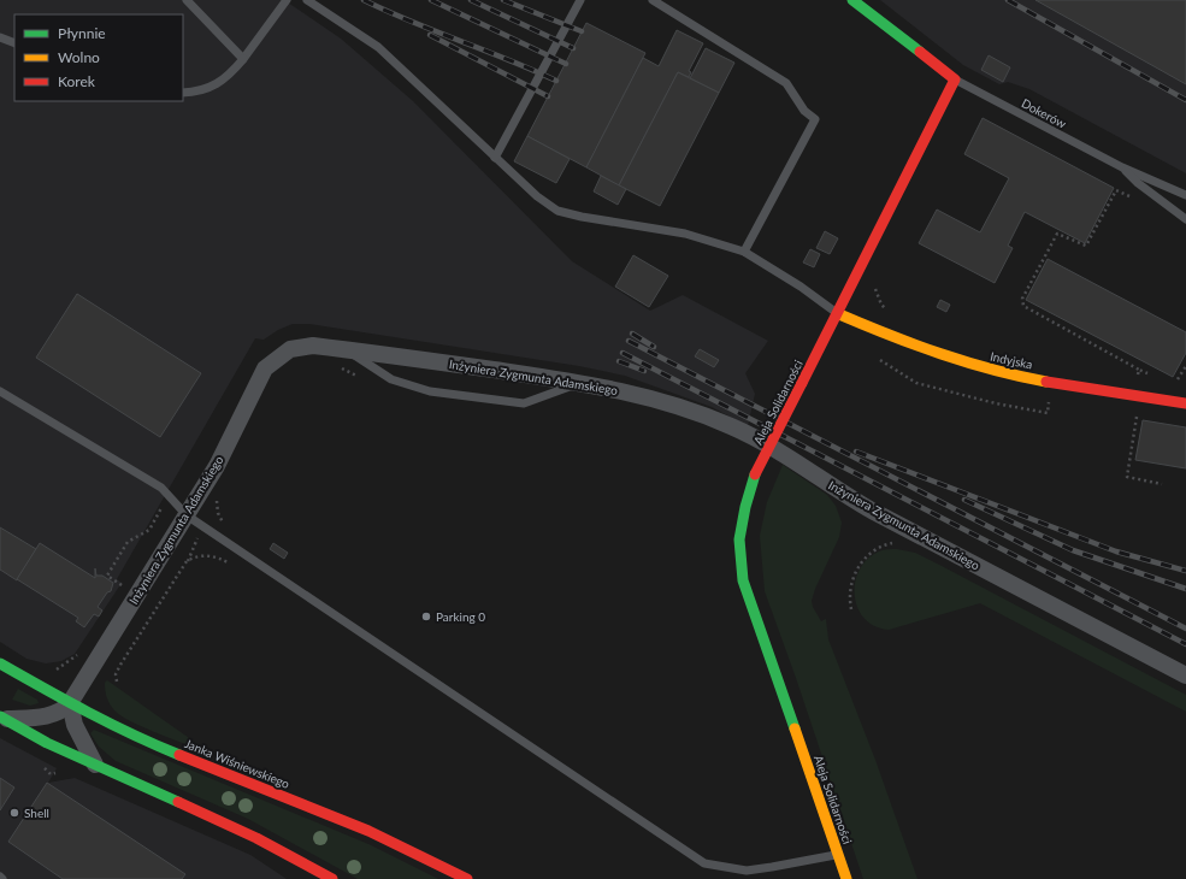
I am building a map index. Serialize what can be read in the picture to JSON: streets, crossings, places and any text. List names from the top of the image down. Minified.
{"streets":{"main road":["Indyjska","Aleja Solidarności","Janka Wiśniewskiego"],"street":["Inżyniera Zygmunta Adamskiego"],"lane":["Dokerów"]},"crossings":[["Dokerów","Aleja Solidarności"],["Indyjska","Aleja Solidarności"],["Inżyniera Zygmunta Adamskiego","Janka Wiśniewskiego"]],"places":["Parking 0","Shell"],"legend":["Płynnie","Wolno","Korek"]}
